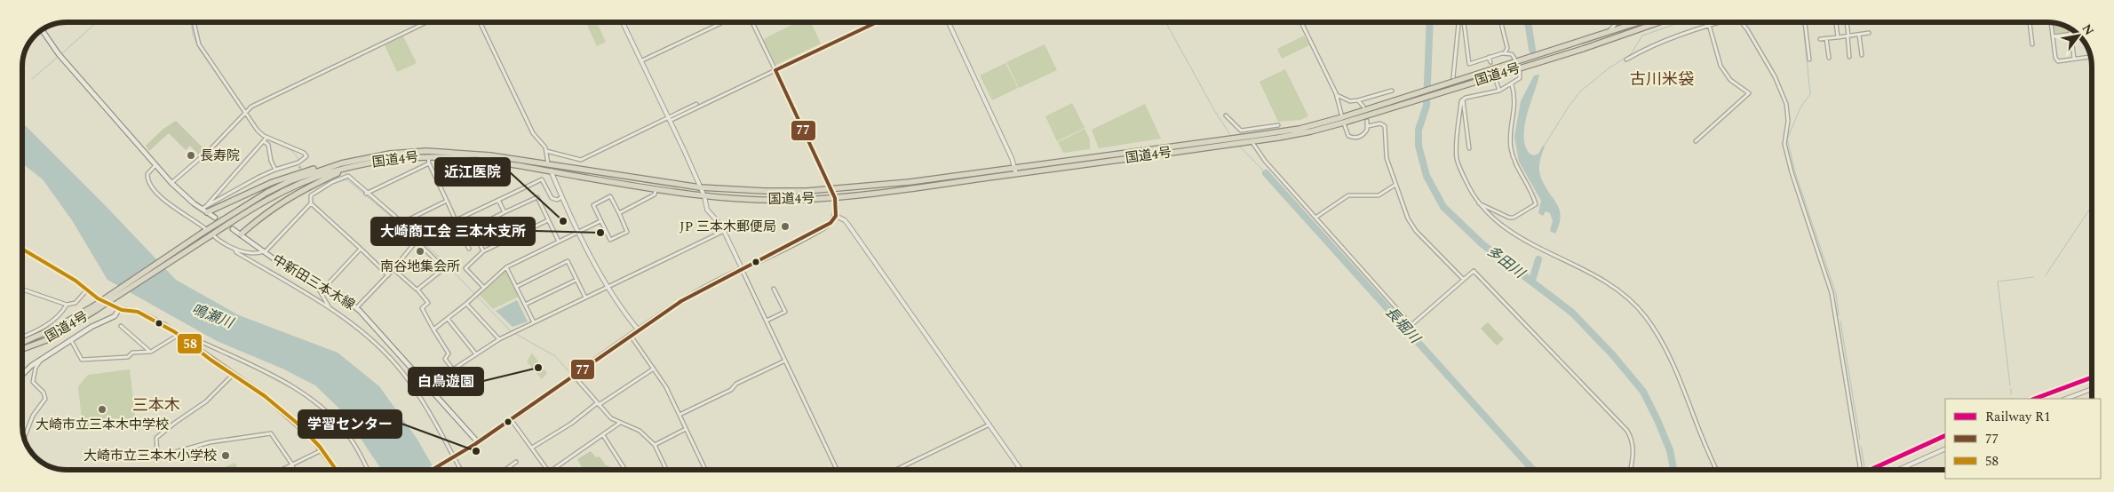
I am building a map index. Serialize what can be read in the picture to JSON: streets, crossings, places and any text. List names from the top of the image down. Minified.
{"streets":{"highway":["国道4号"],"main road":["中新田三本木線"]},"districts":["古川米袋","三本木"],"water":["多田川","鳴瀬川","長堀川"],"places":["長寿院","近江医院","JP 三本木郵便局","大崎商工会 三本木支所","南谷地集会所","白鳥遊園","大崎市立三本木中学校","学習センター","大崎市立三本木小学校"],"lines":["transit line 77","transit line 58","rail line R1"],"legend":["Railway R1","77","58"],"north":"top right"}
